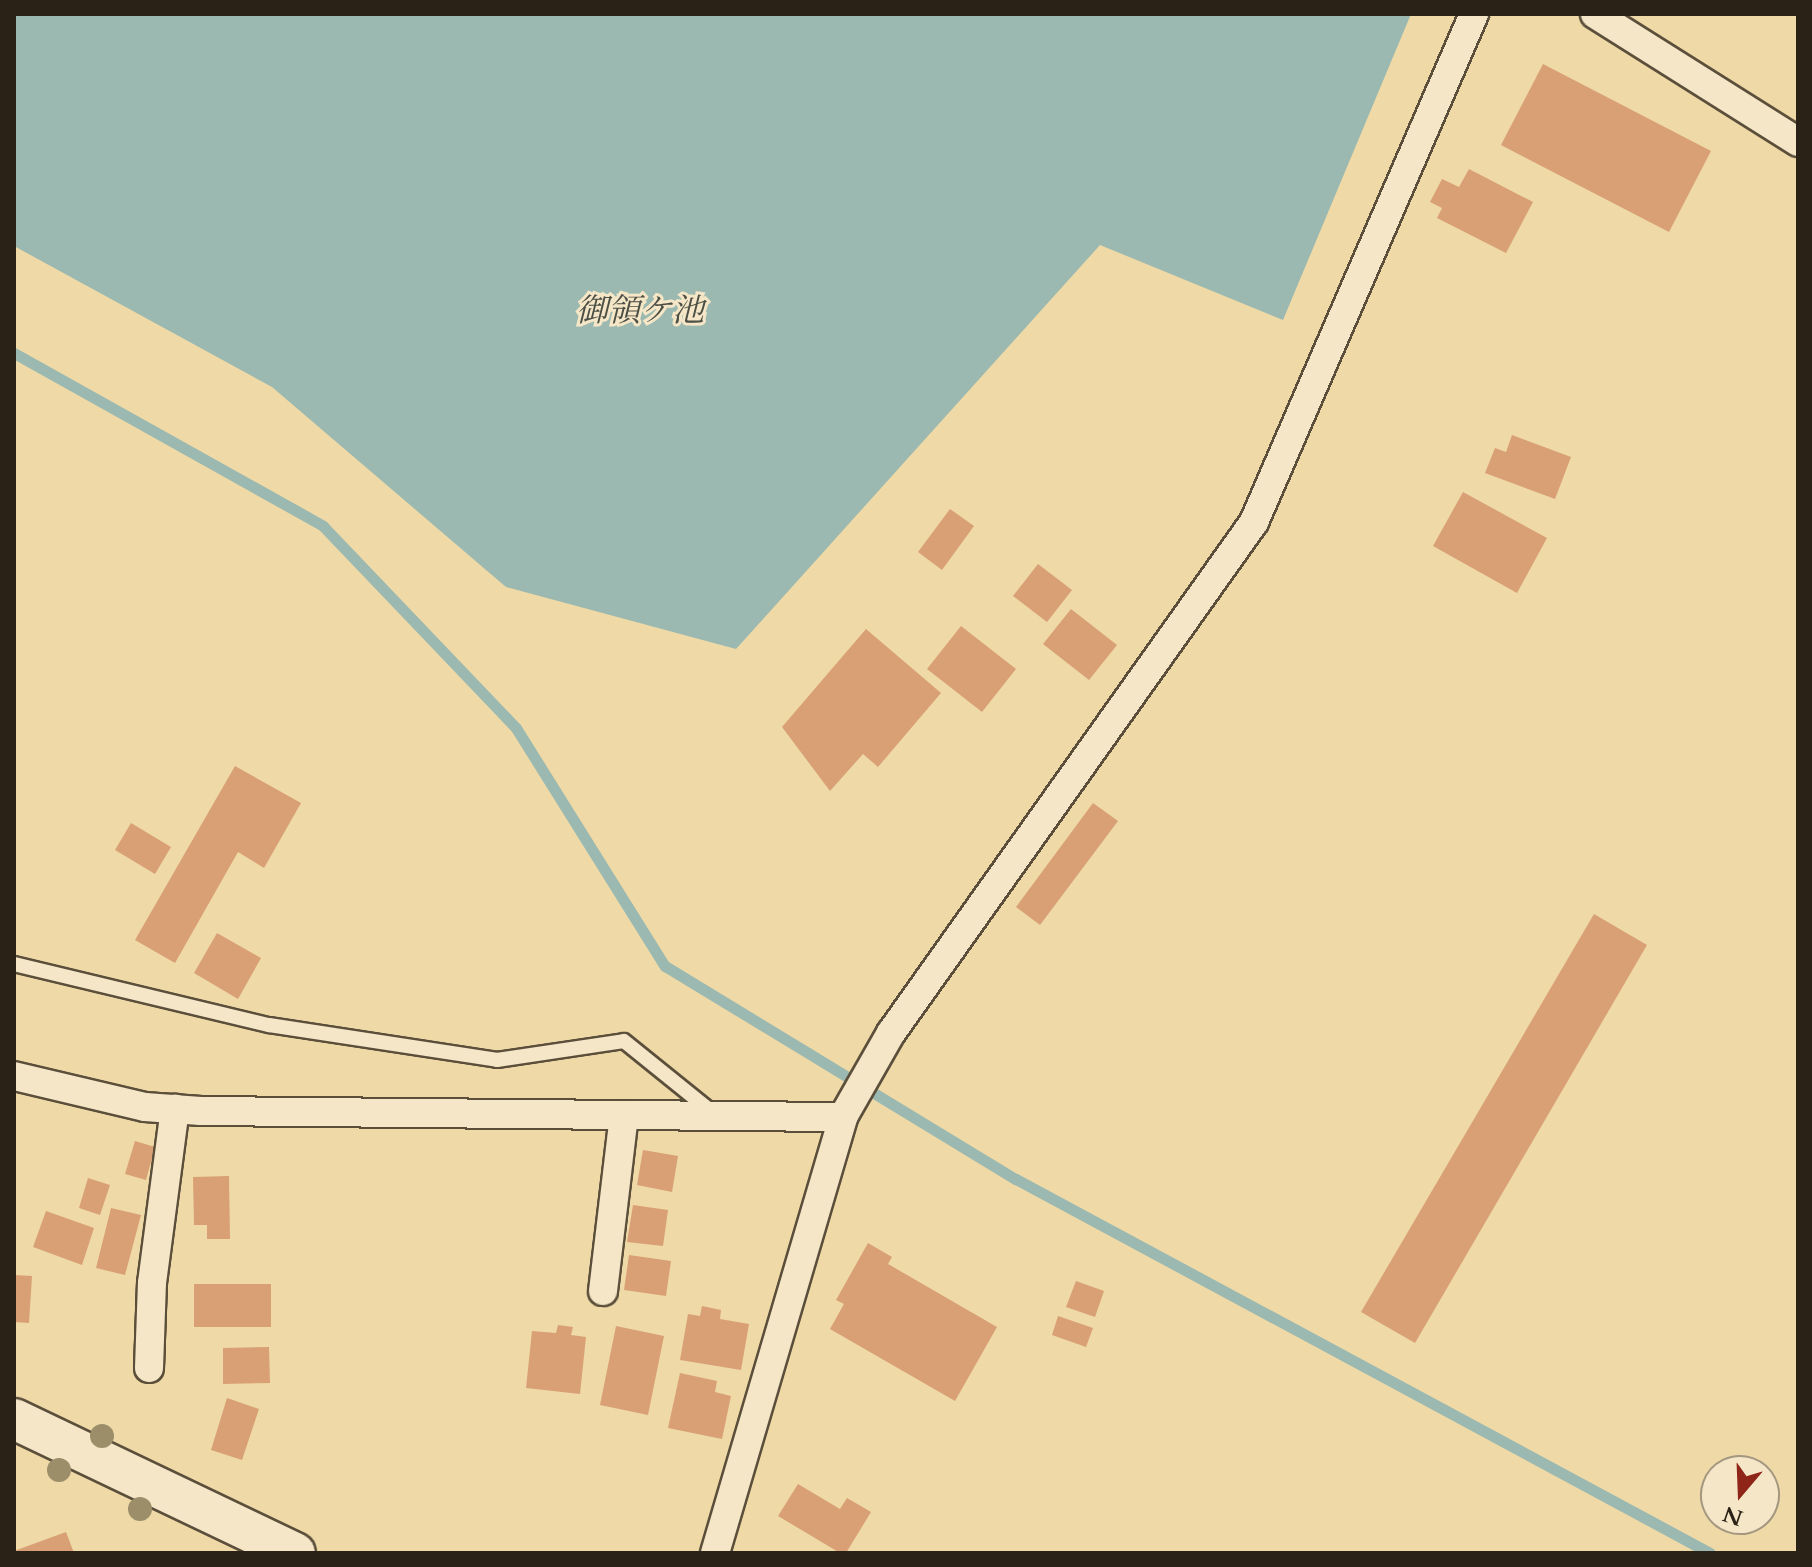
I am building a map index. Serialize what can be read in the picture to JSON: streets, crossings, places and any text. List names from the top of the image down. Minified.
{"water":["御領ケ池"],"north":"bottom"}
